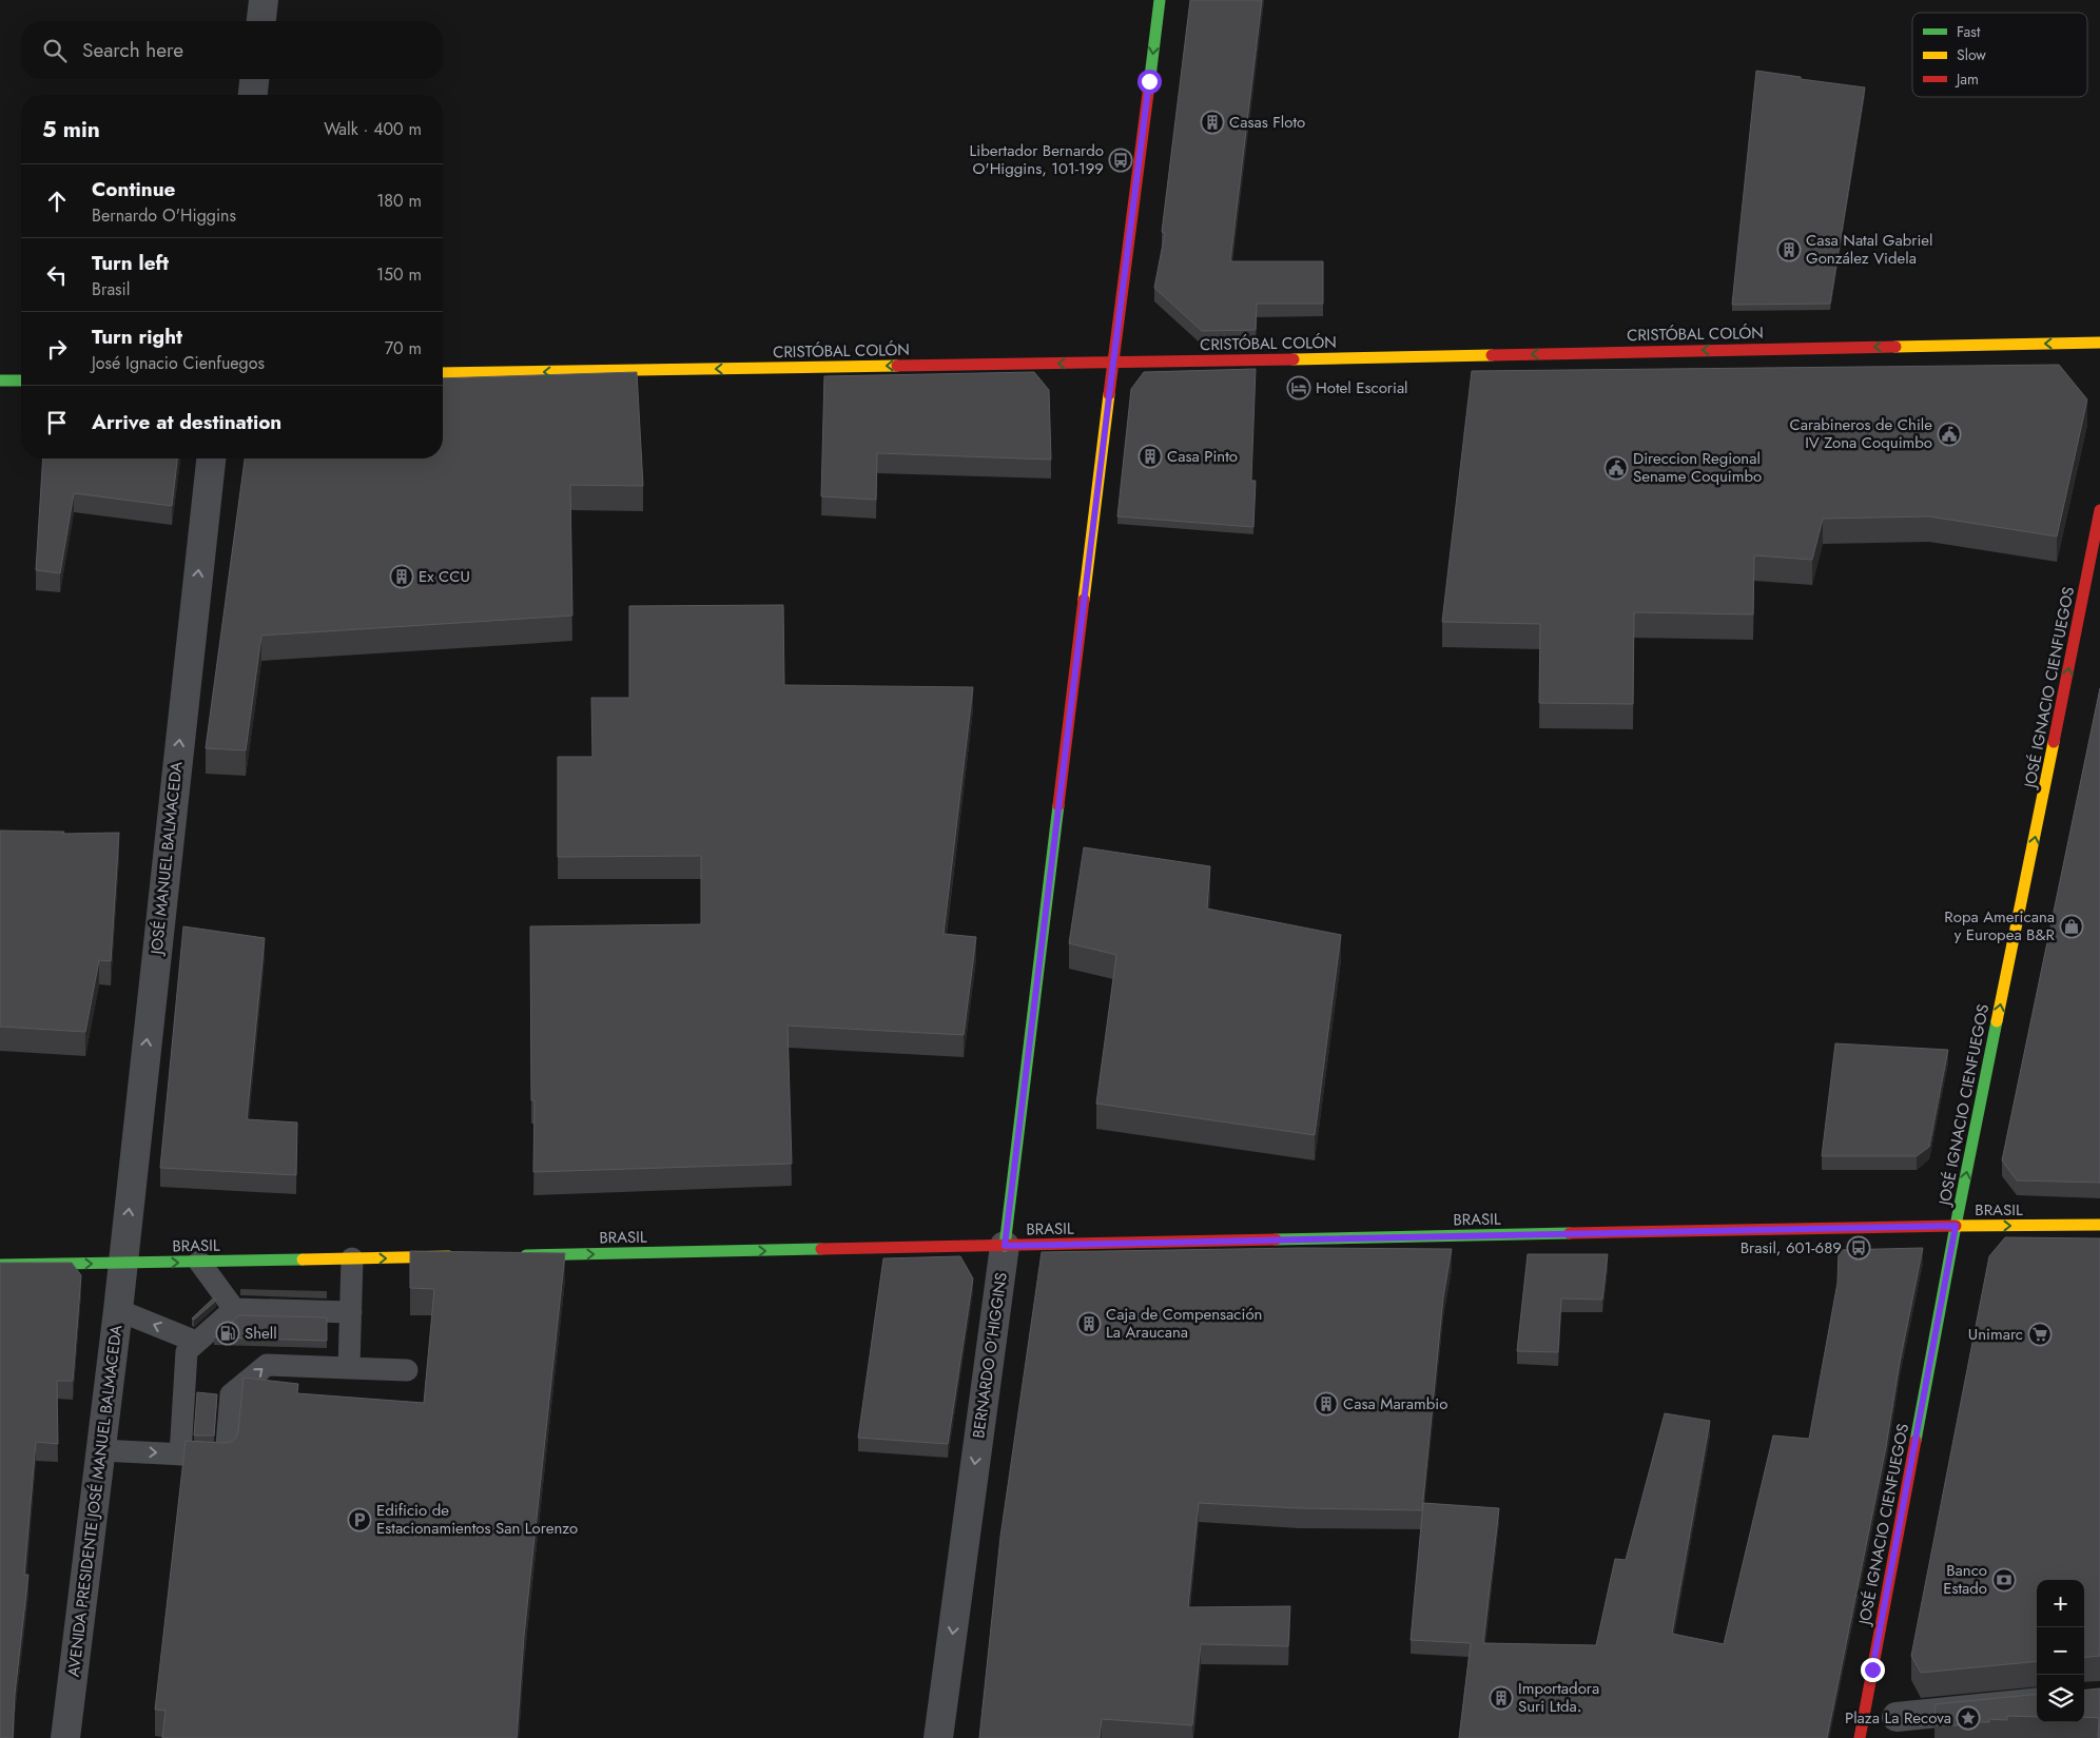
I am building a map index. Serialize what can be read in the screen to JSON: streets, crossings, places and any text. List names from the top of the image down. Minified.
{"streets":{"street":["CRISTÓBAL COLÓN","JOSÉ IGNACIO CIENFUEGOS","JOSÉ MANUEL BALMACEDA","BRASIL","BERNARDO O'HIGGINS","AVENIDA PRESIDENTE JOSÉ MANUEL BALMACEDA"]},"crossings":[["CRISTÓBAL COLÓN","BERNARDO O'HIGGINS"],["JOSÉ IGNACIO CIENFUEGOS","BRASIL"],["JOSÉ MANUEL BALMACEDA","BRASIL"],["JOSÉ MANUEL BALMACEDA","AVENIDA PRESIDENTE JOSÉ MANUEL BALMACEDA"],["BRASIL","BERNARDO O'HIGGINS"],["BRASIL","AVENIDA PRESIDENTE JOSÉ MANUEL BALMACEDA"]],"one_way":["CRISTÓBAL COLÓN","JOSÉ IGNACIO CIENFUEGOS","JOSÉ MANUEL BALMACEDA","BRASIL","BERNARDO O'HIGGINS"],"places":{"building":["Casas Floto","Casa Natal Gabriel González Videla","Casa Pinto","Ex CCU","Caja de Compensación La Araucana","Casa Marambio","Importadora Suri Ltda."],"bus stop":["Libertador Bernardo O'Higgins, 101-199","Brasil, 601-689"],"hotel":["Hotel Escorial"],"public building":["Carabineros de Chile IV Zona Coquimbo","Direccion Regional Sename Coquimbo"],"shop":["Ropa Americana y Europea B&R"],"fuel station":["Shell"],"supermarket":["Unimarc"],"parking":["Edificio de Estacionamientos San Lorenzo"],"bank":["Banco Estado"],"place":["Plaza La Recova"]},"legend":["Fast","Slow","Jam"],"page":{"search":"Search here","heading":["5 min","Walk · 400 m"],"list":[["Continue","Bernardo O'Higgins","180 m"],["Turn left","Brasil","150 m"],["Turn right","José Ignacio Cienfuegos","70 m"],"Arrive at destination"],"map_buttons":["+","−"]}}
